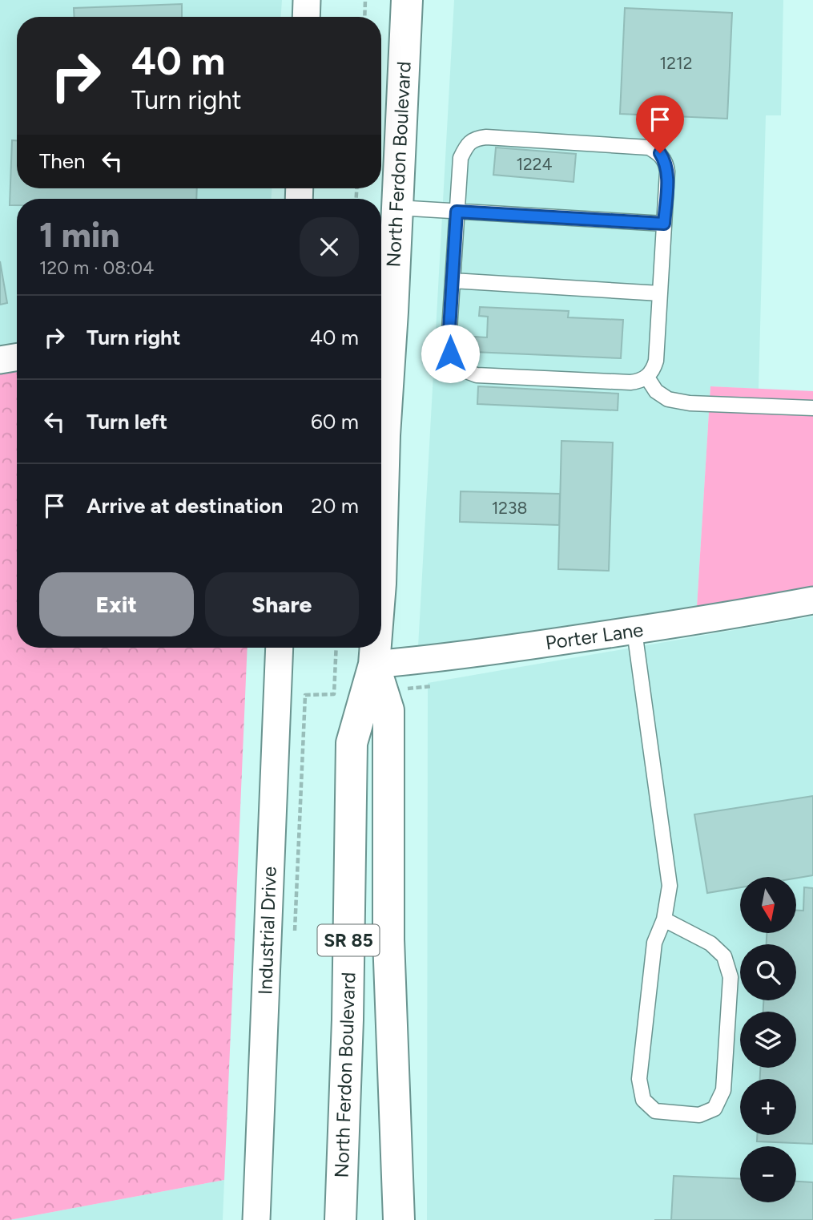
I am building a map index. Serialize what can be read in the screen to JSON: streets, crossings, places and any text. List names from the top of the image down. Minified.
{"streets":{"main road":["North Ferdon Boulevard","SR 85"],"street":["Porter Lane","Industrial Drive"]},"crossings":[["North Ferdon Boulevard","Porter Lane"]],"house_numbers":["1212","1224","1238"],"north":"bottom","page":{"turn":["40 m","Turn right"],"then":"Then","heading":["1 min","120 m · 08:04"],"list":[{"name":"Turn right","value":"40 m"},{"name":"Turn left","value":"60 m"},{"name":"Arrive at destination","value":"20 m"}],"buttons":["Exit","Share"],"map_buttons":["+","−"]}}
